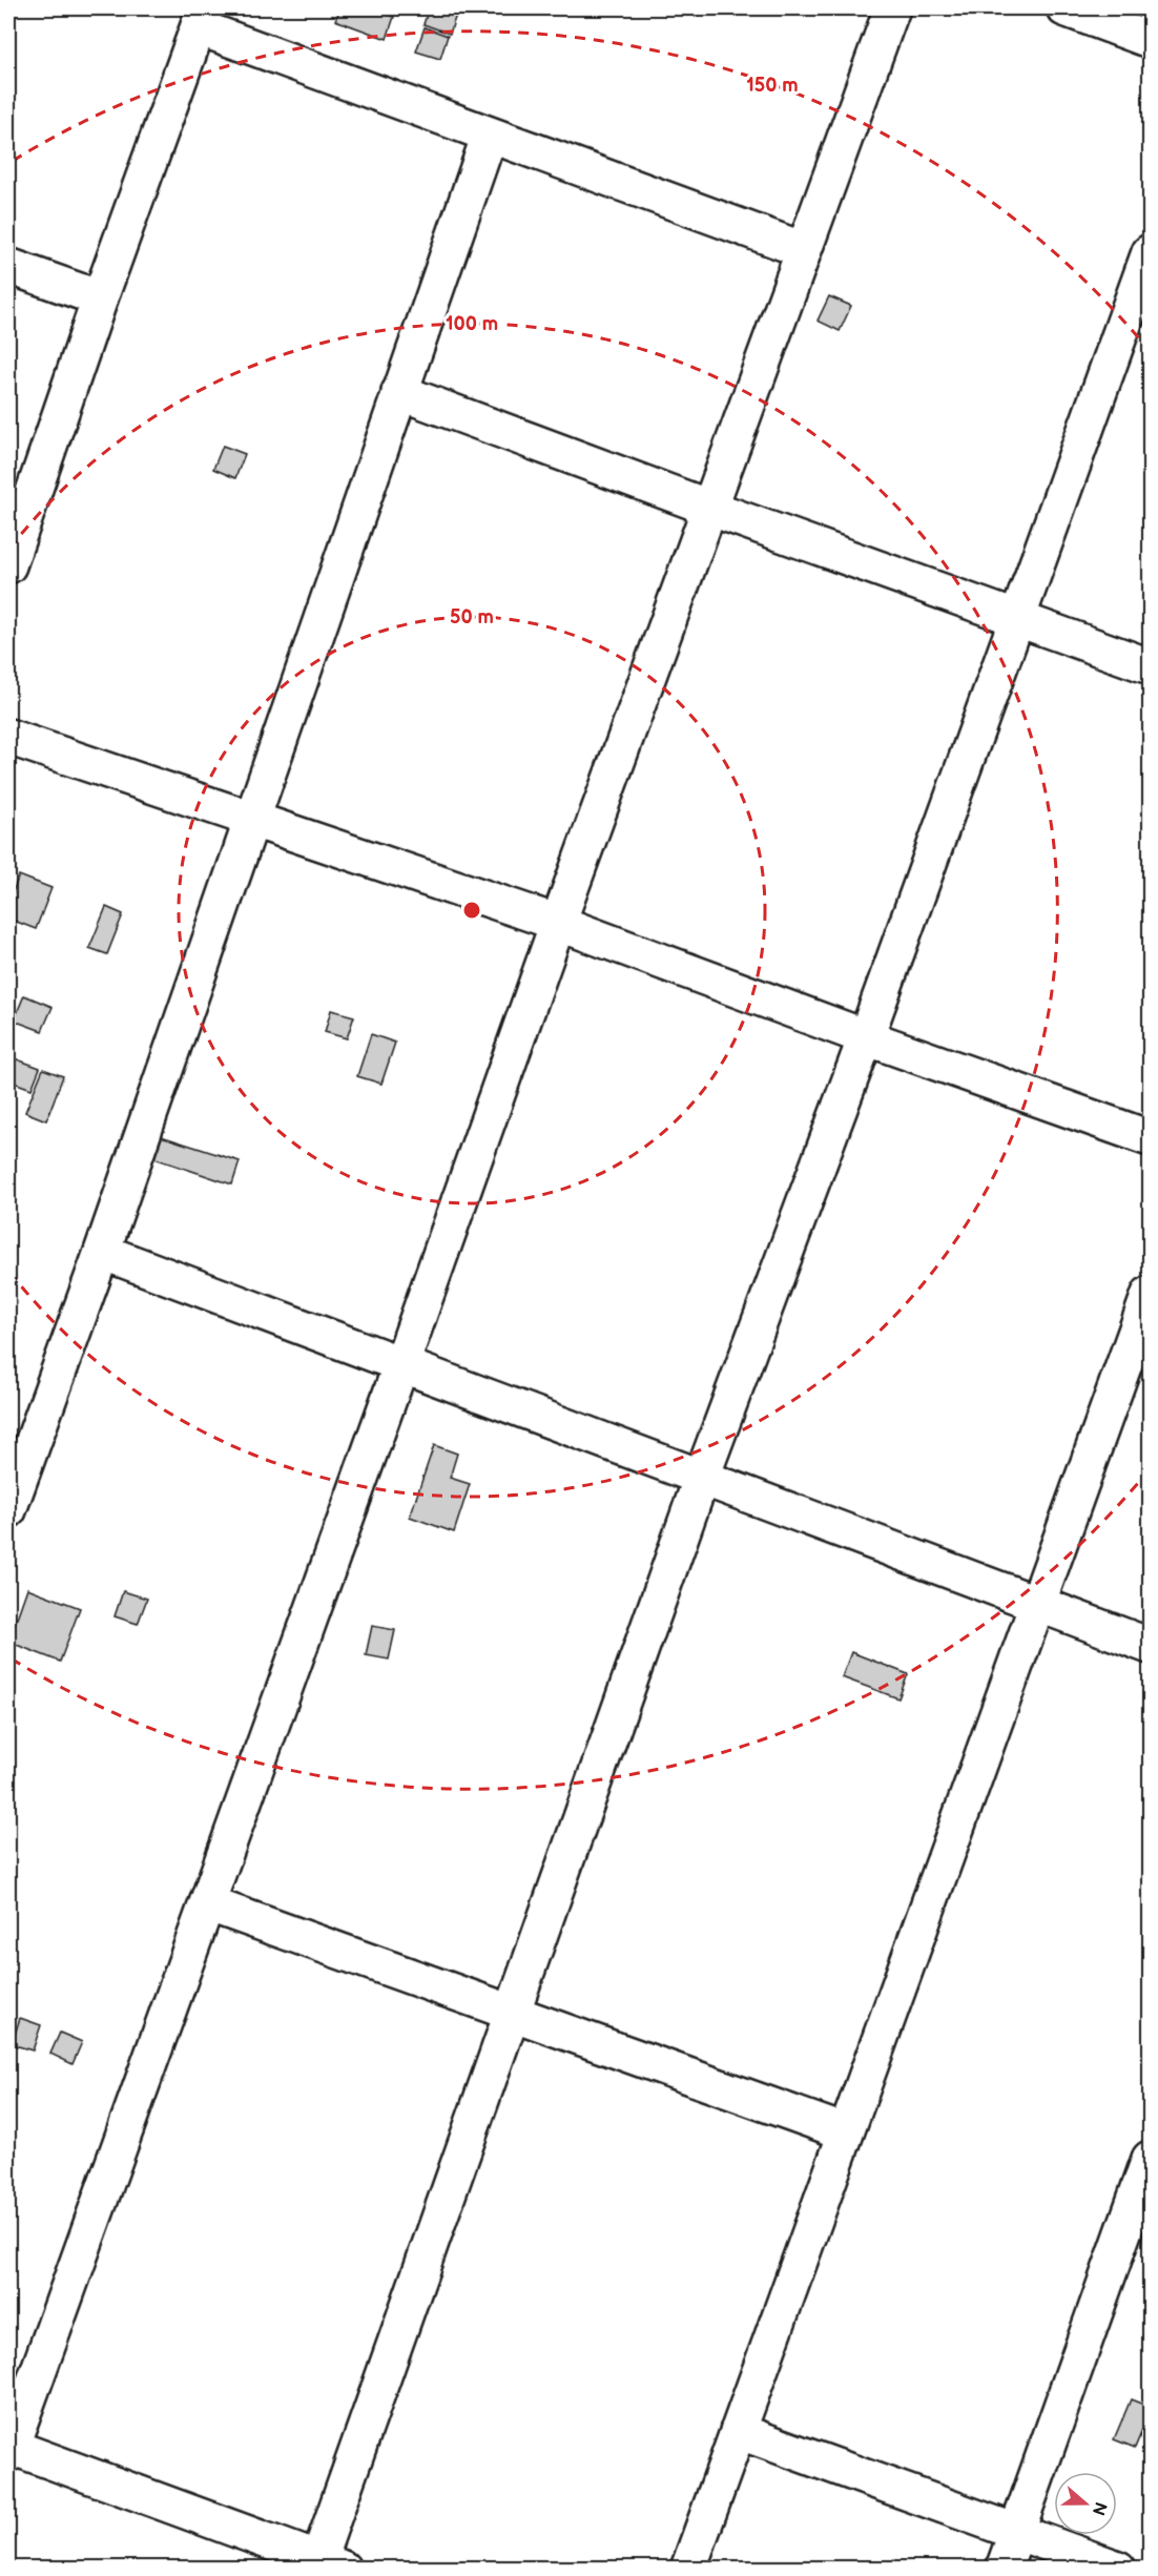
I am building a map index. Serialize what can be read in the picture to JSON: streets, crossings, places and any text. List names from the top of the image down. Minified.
{"north":"right","rings":["150 m","100 m","50 m"]}
